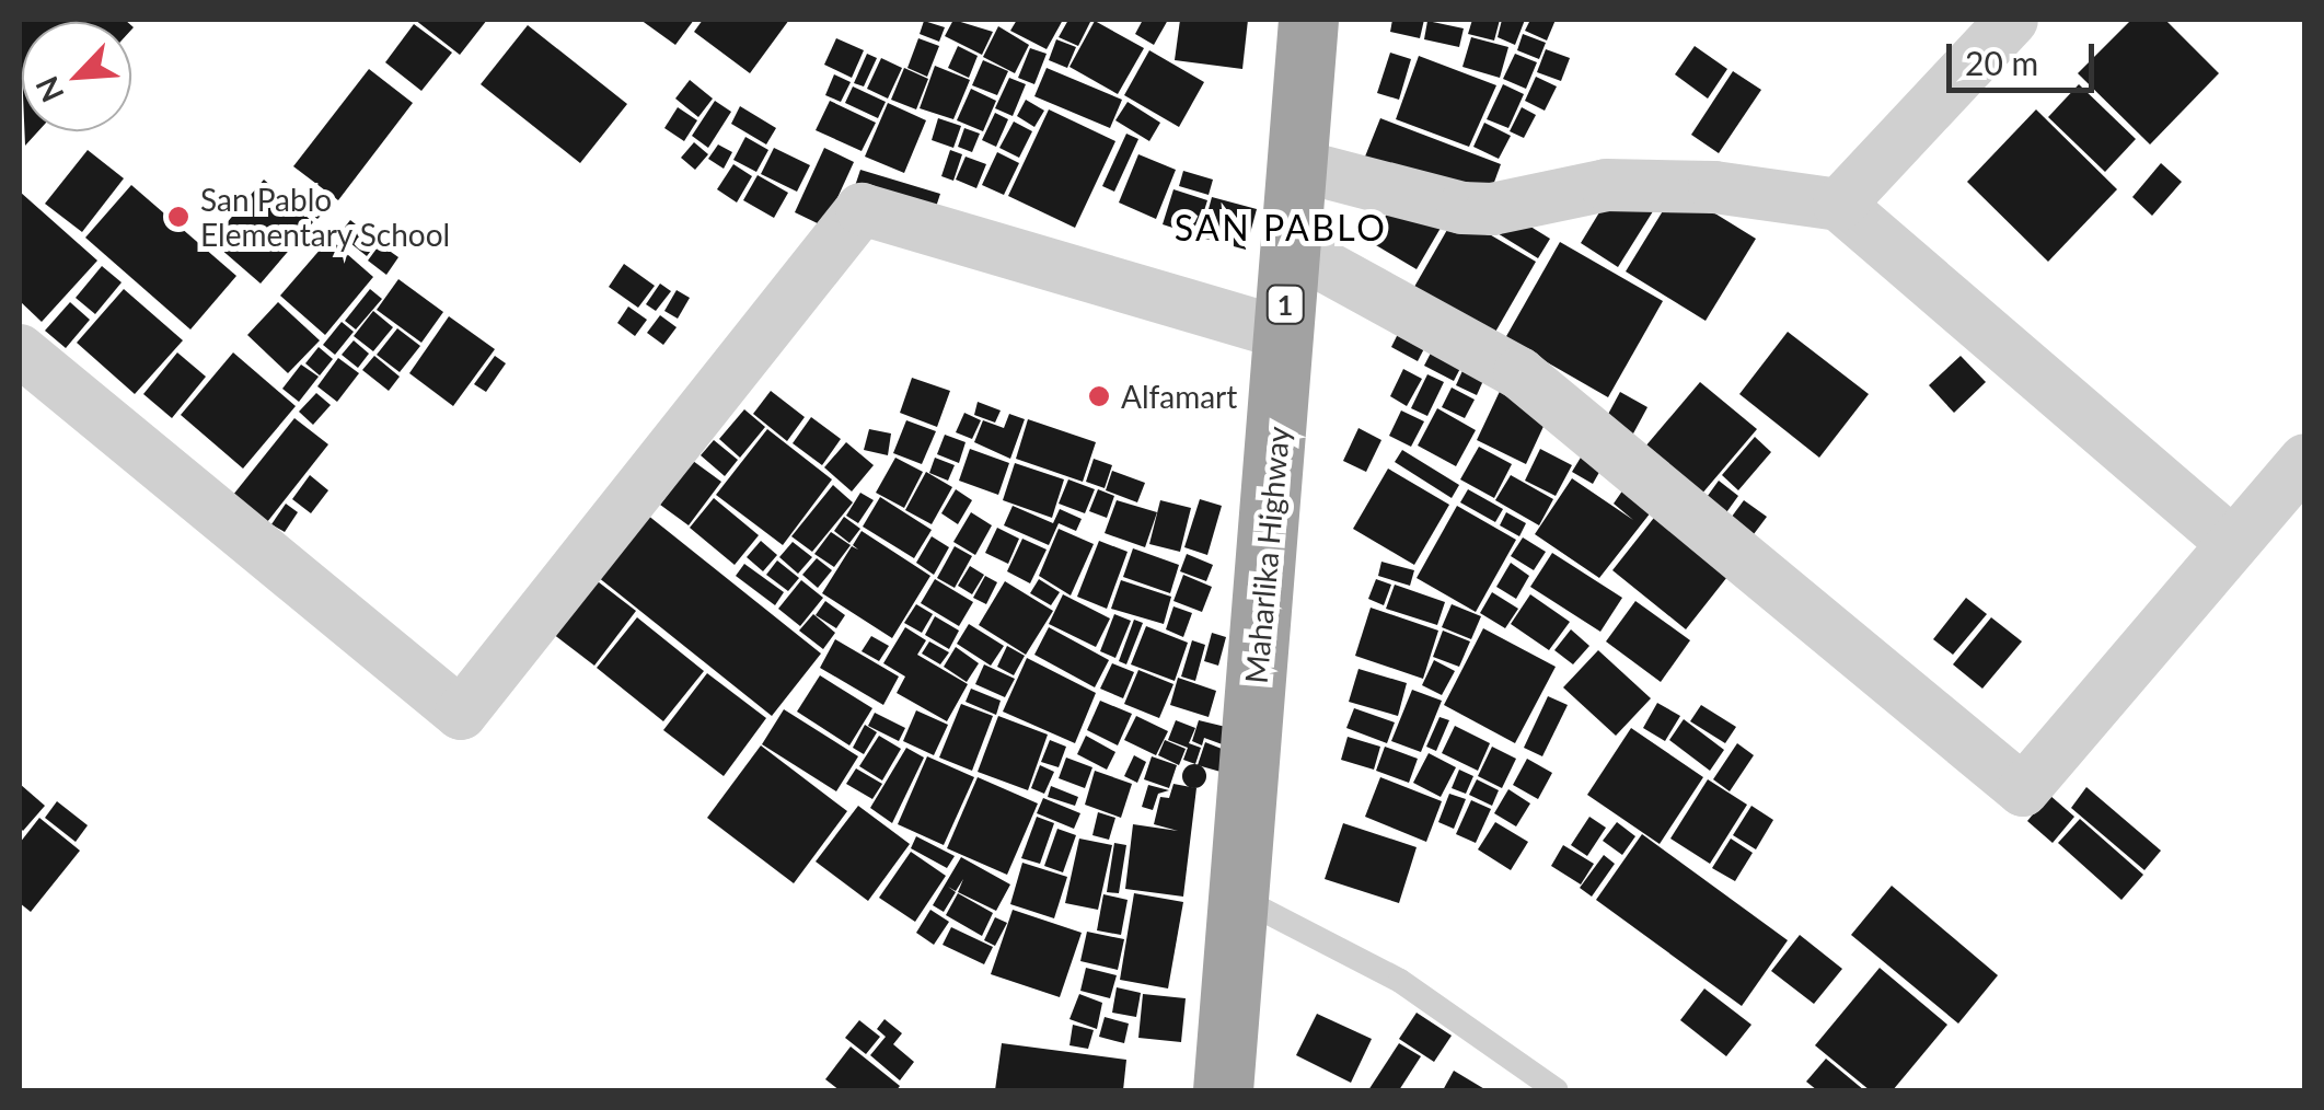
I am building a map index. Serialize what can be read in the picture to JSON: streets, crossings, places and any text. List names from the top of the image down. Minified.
{"streets":{"highway":["1","Maharlika Highway"]},"districts":["SAN PABLO"],"places":["San Pablo Elementary School","Alfamart"],"scale_bar":"20 m","north":"bottom left"}
